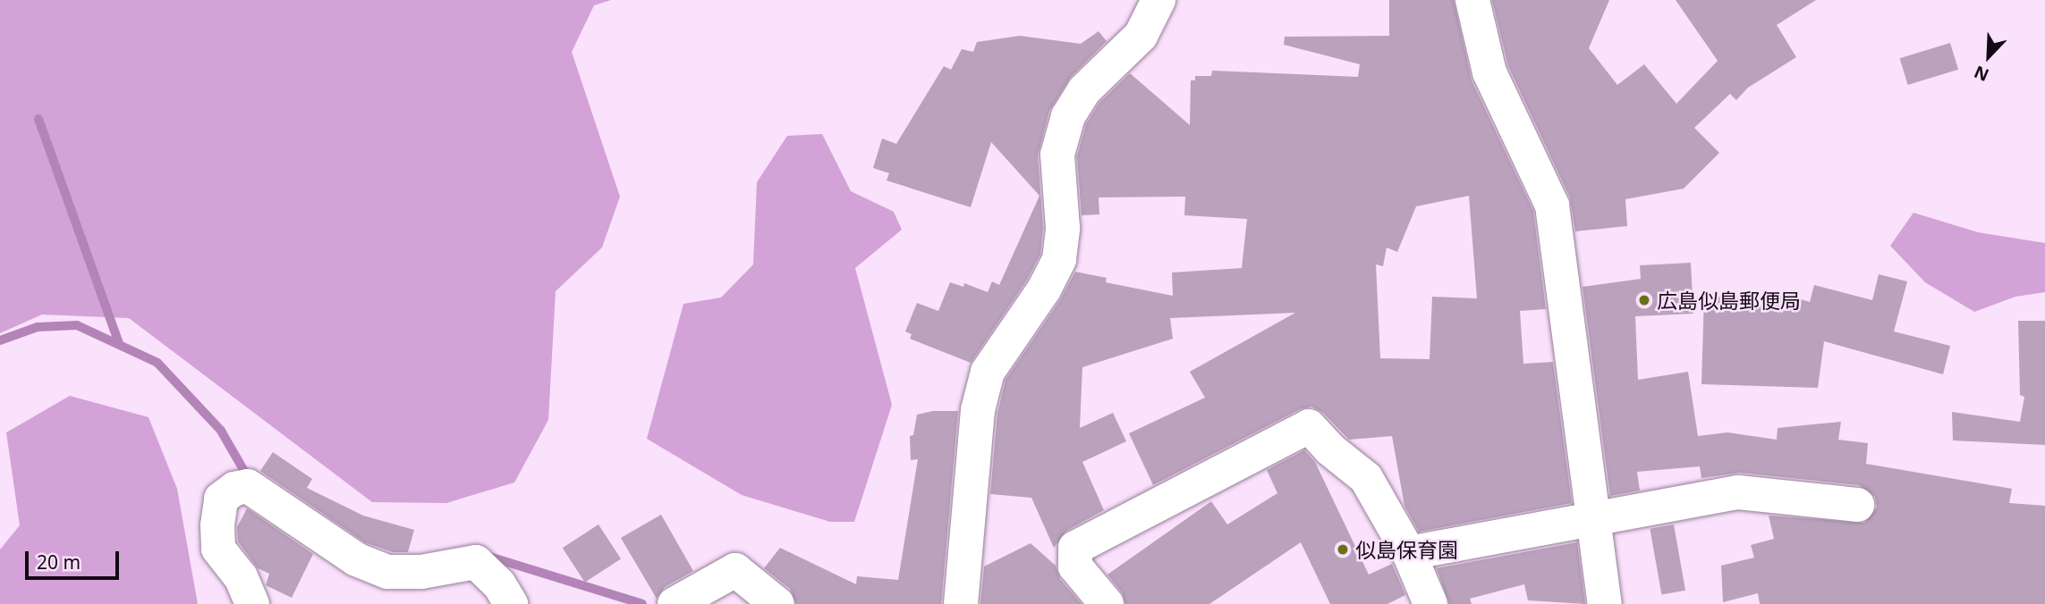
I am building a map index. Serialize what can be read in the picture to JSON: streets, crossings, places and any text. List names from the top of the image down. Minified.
{"places":["広島似島郵便局","似島保育園"],"scale_bar":"20 m","north":"bottom left"}
